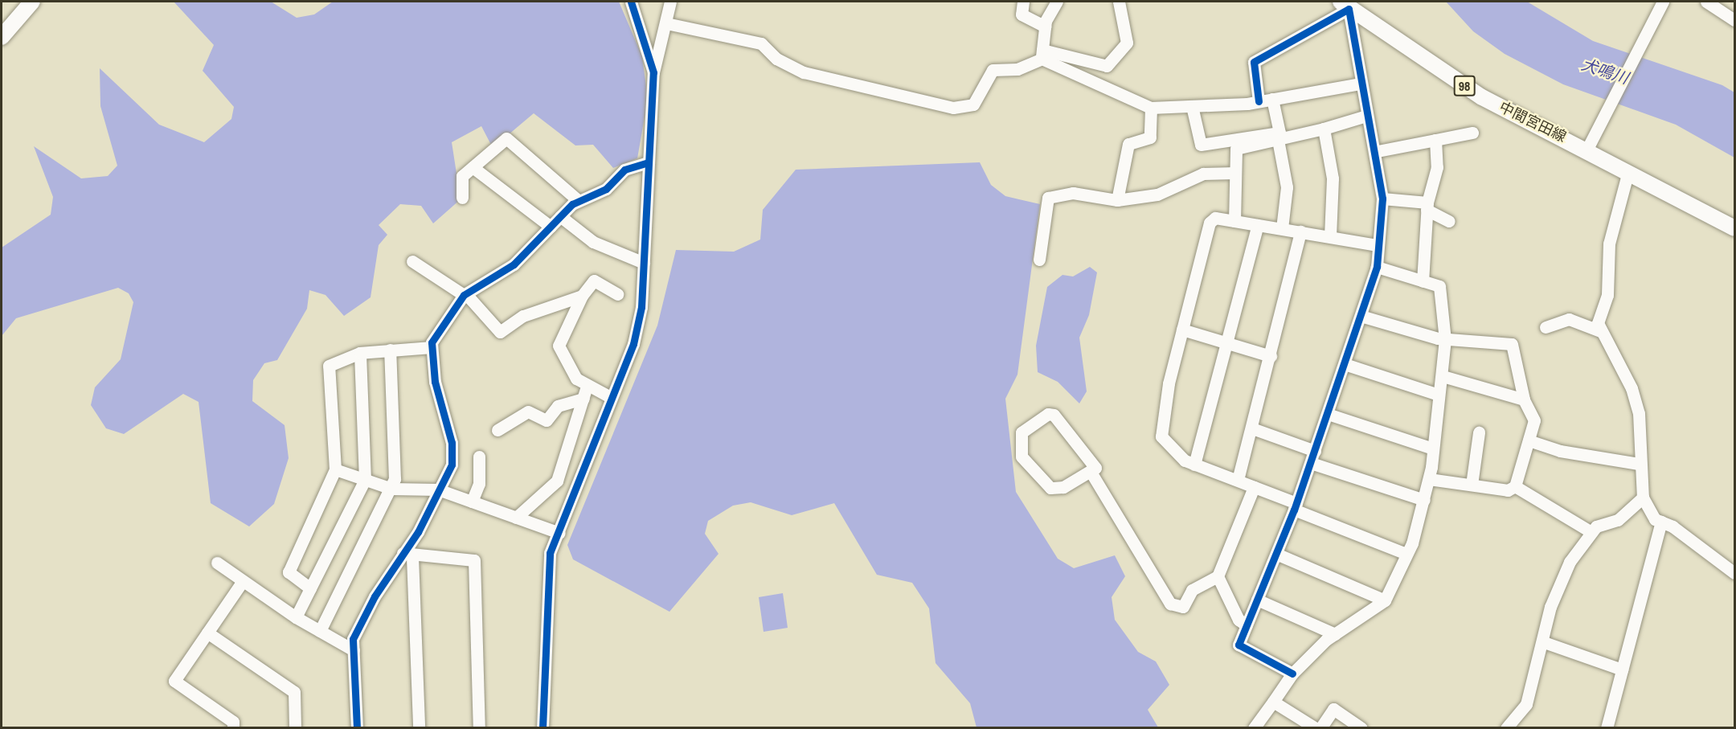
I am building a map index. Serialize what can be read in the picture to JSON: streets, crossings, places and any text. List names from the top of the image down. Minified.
{"streets":{"main road":["98","中間宮田線"]},"water":["犬鳴川"]}
